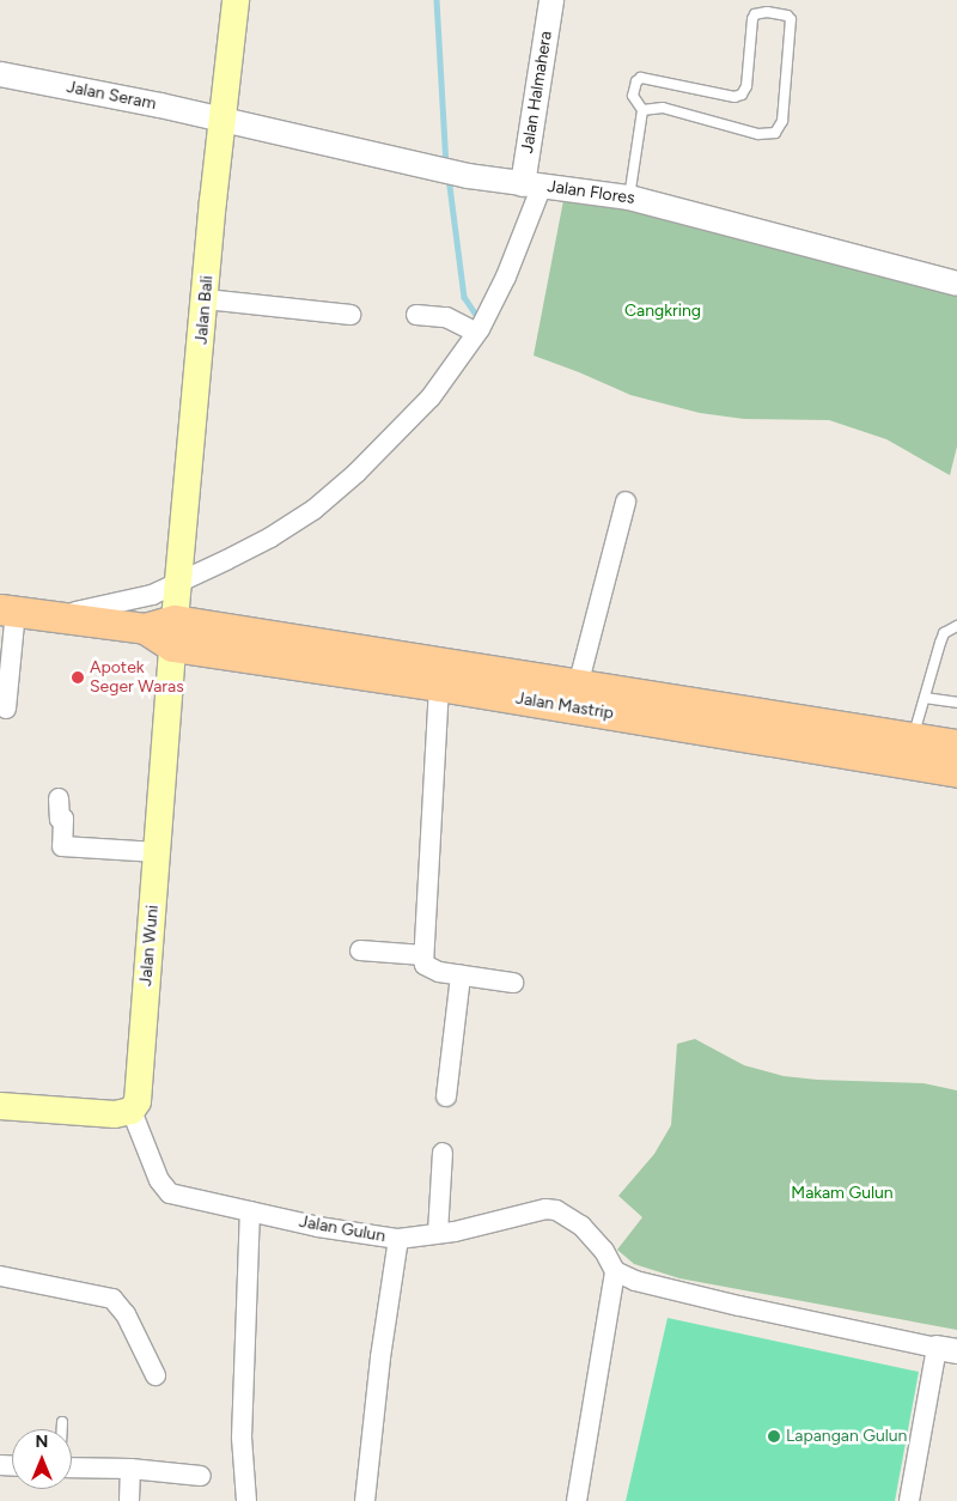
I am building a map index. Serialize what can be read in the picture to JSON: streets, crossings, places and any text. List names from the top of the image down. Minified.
{"streets":{"main road":["Jalan Bali","Jalan Mastrip","Jalan Wuni"],"street":["Jalan Halmahera","Jalan Seram","Jalan Flores","Jalan Gulun"]},"crossings":[["Jalan Halmahera","Jalan Flores"],["Jalan Seram","Jalan Flores"],["Jalan Seram","Jalan Bali"],["Jalan Flores","Jalan Bali"],["Jalan Bali","Jalan Mastrip"],["Jalan Bali","Jalan Wuni"],["Jalan Mastrip","Jalan Wuni"],["Jalan Wuni","Jalan Gulun"]],"parks":["Cangkring","Makam Gulun"],"places":["Apotek Seger Waras","Lapangan Gulun"],"north":"top"}
